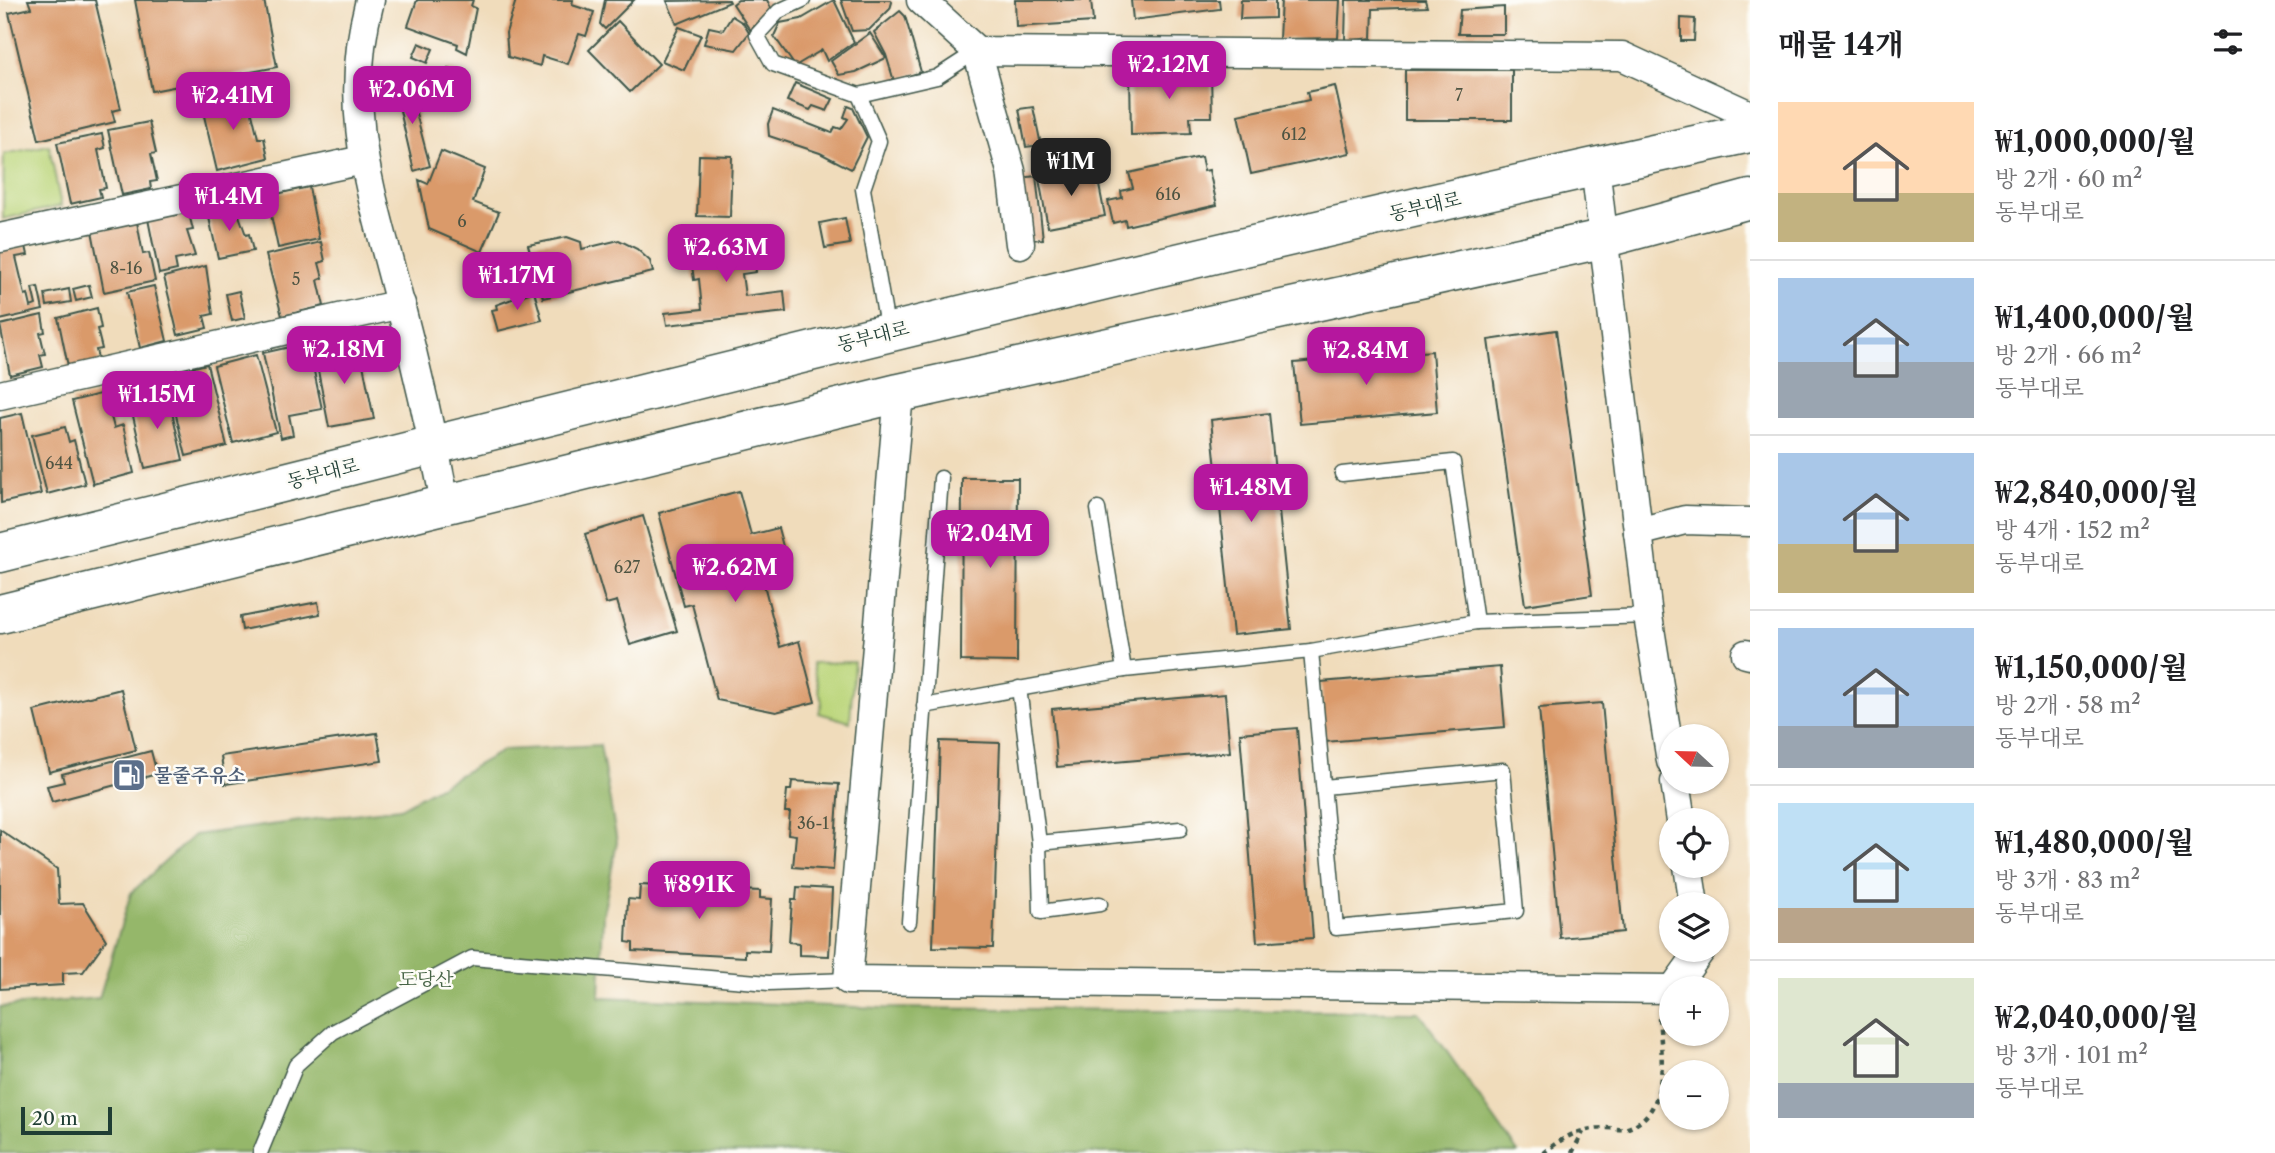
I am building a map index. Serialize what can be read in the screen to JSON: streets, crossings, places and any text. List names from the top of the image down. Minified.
{"streets":{"main road":["동부대로"]},"parks":["도당산"],"places":{"fuel station":["물줄주유소"]},"house_numbers":["7","612","616","6","8-16","5","644","627","36-1"],"scale_bar":"20 m","north":"left","page":{"heading":"매물 14개","price":["₩2.12M","₩2.06M","₩2.41M","₩1M","₩1.4M","₩2.63M","₩1.17M","₩2.18M","₩2.84M","₩1.15M","₩1.48M","₩2.04M","₩2.62M","₩891K"],"list":[{"name":"₩1,000,000/월","note":"방 2개 · 60 m² · 동부대로"},{"name":"₩1,400,000/월","note":"방 2개 · 66 m² · 동부대로"},{"name":"₩2,840,000/월","note":"방 4개 · 152 m² · 동부대로"},{"name":"₩1,150,000/월","note":"방 2개 · 58 m² · 동부대로"},{"name":"₩1,480,000/월","note":"방 3개 · 83 m² · 동부대로"},{"name":"₩2,040,000/월","note":"방 3개 · 101 m² · 동부대로"}],"map_buttons":["+","−"],"scale":"20 m"}}
